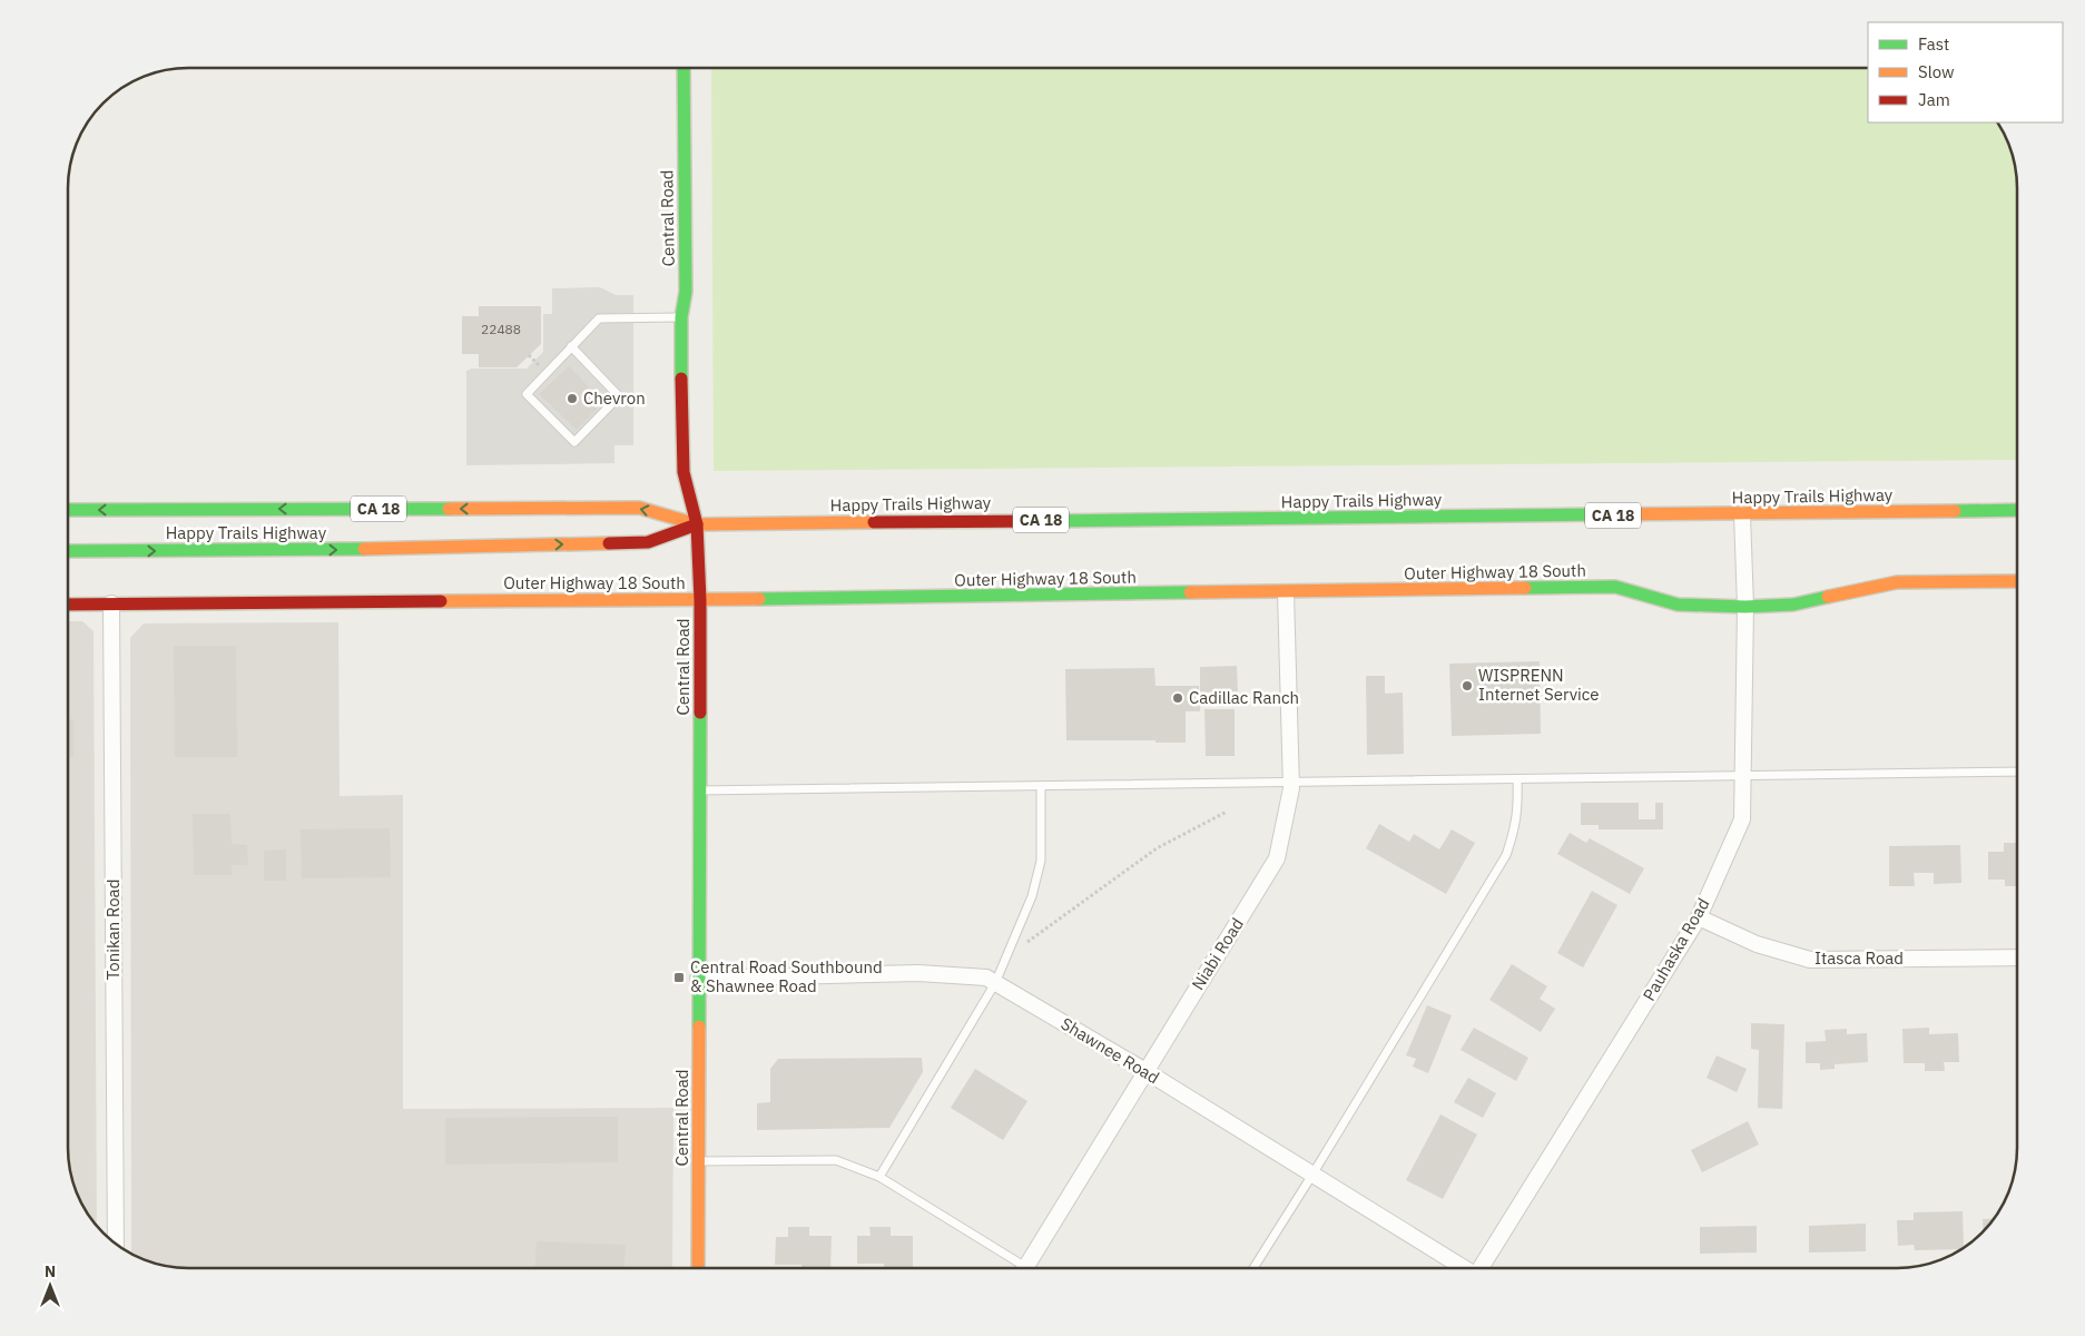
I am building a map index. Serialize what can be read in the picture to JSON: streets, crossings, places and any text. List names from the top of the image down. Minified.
{"streets":{"main road":["Central Road","Happy Trails Highway","CA 18","Outer Highway 18 South"],"street":["Tonikan Road","Pauhaska Road","Niabi Road","Itasca Road","Shawnee Road"]},"crossings":[["Central Road","Happy Trails Highway"],["Central Road","Outer Highway 18 South"],["Central Road","Shawnee Road"],["Happy Trails Highway","Pauhaska Road"],["Outer Highway 18 South","Tonikan Road"],["Outer Highway 18 South","Pauhaska Road"],["Outer Highway 18 South","Niabi Road"],["Pauhaska Road","Itasca Road"],["Niabi Road","Shawnee Road"]],"places":{"other":["Chevron","WISPRENN Internet Service","Cadillac Ranch"],"transit":["Central Road Southbound & Shawnee Road"]},"house_numbers":["22488"],"legend":["Fast","Slow","Jam"],"north":"top"}
